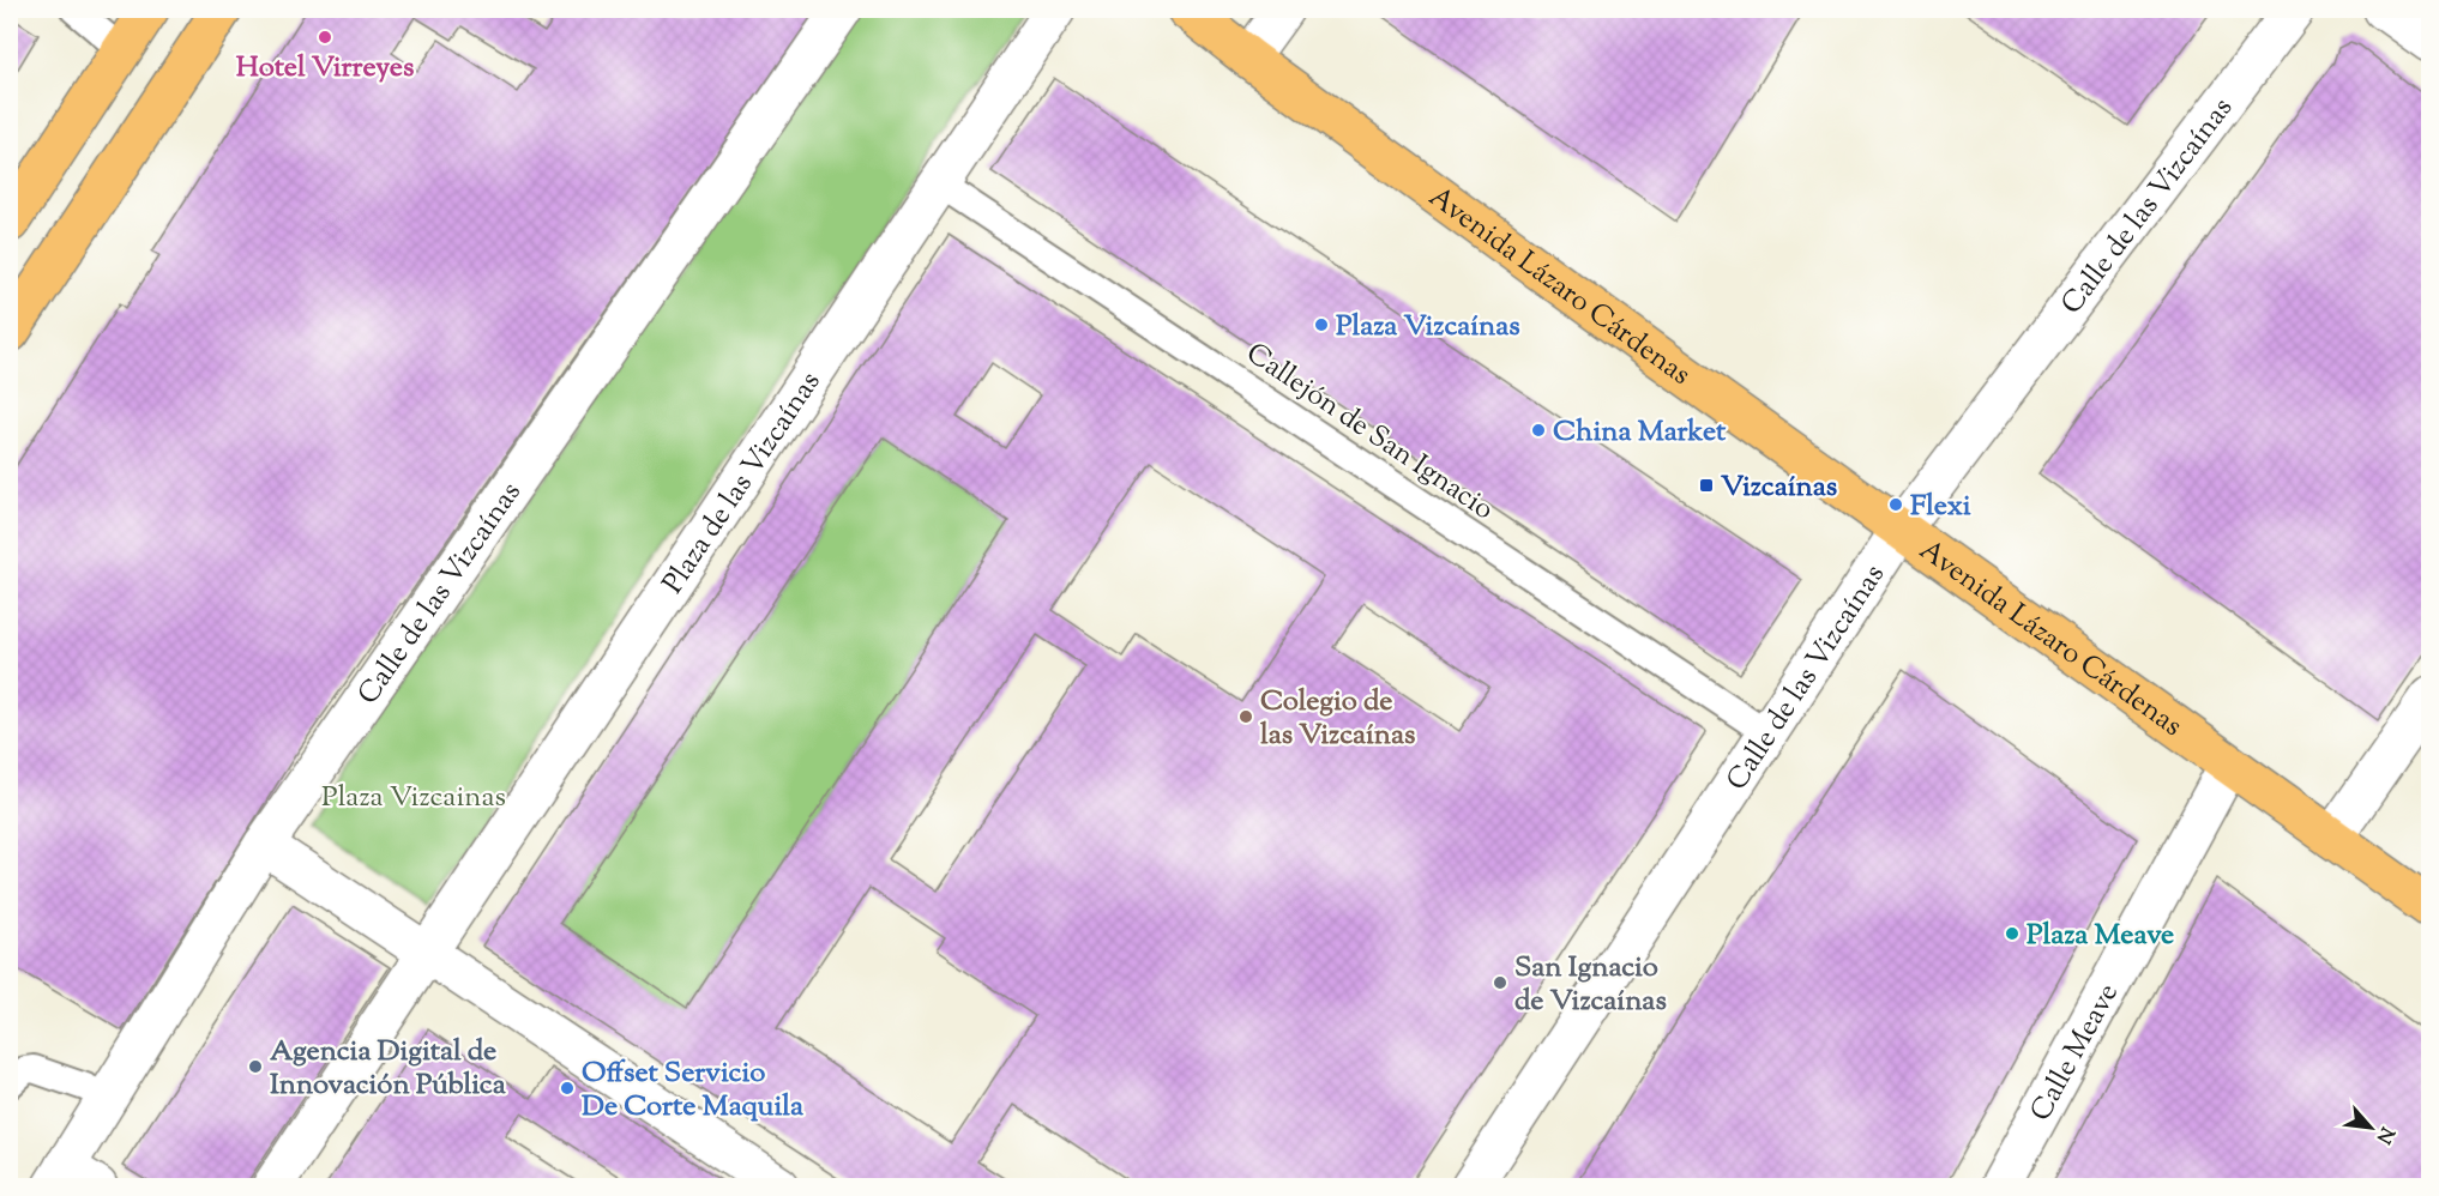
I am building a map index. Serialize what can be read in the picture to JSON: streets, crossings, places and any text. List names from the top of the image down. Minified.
{"streets":{"main road":["Avenida Lázaro Cárdenas"],"street":["Calle de las Vizcaínas","Plaza de las Vizcaínas","Calle Meave"],"lane":["Callejón de San Ignacio"]},"crossings":[["Calle de las Vizcaínas","Avenida Lázaro Cárdenas"],["Calle de las Vizcaínas","Callejón de San Ignacio"],["Avenida Lázaro Cárdenas","Calle Meave"],["Callejón de San Ignacio","Plaza de las Vizcaínas"]],"parks":["Plaza Vizcainas"],"places":{"other":["Hotel Virreyes","Plaza Vizcaínas","China Market","Flexi","Colegio de las Vizcaínas","Plaza Meave","San Ignacio de Vizcaínas","Agencia Digital de Innovación Pública","Offset Servicio De Corte Maquila"],"transit":["Vizcaínas"]},"north":"bottom right"}
